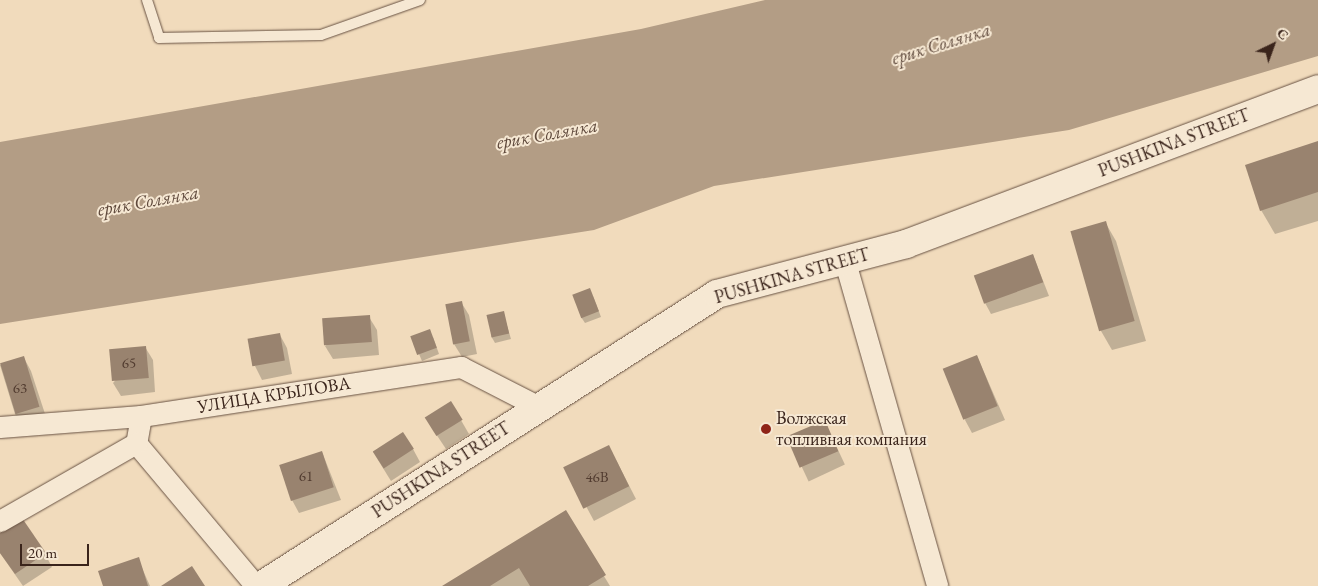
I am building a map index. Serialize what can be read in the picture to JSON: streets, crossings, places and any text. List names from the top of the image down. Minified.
{"streets":{"main road":["PUSHKINA STREET"],"street":["УЛИЦА КРЫЛОВА"]},"crossings":[["PUSHKINA STREET","УЛИЦА КРЫЛОВА"]],"water":["ерик Солянка"],"places":["Волжская топливная компания"],"house_numbers":["65","63","61","46В"],"scale_bar":"20 m","north":"top right"}
